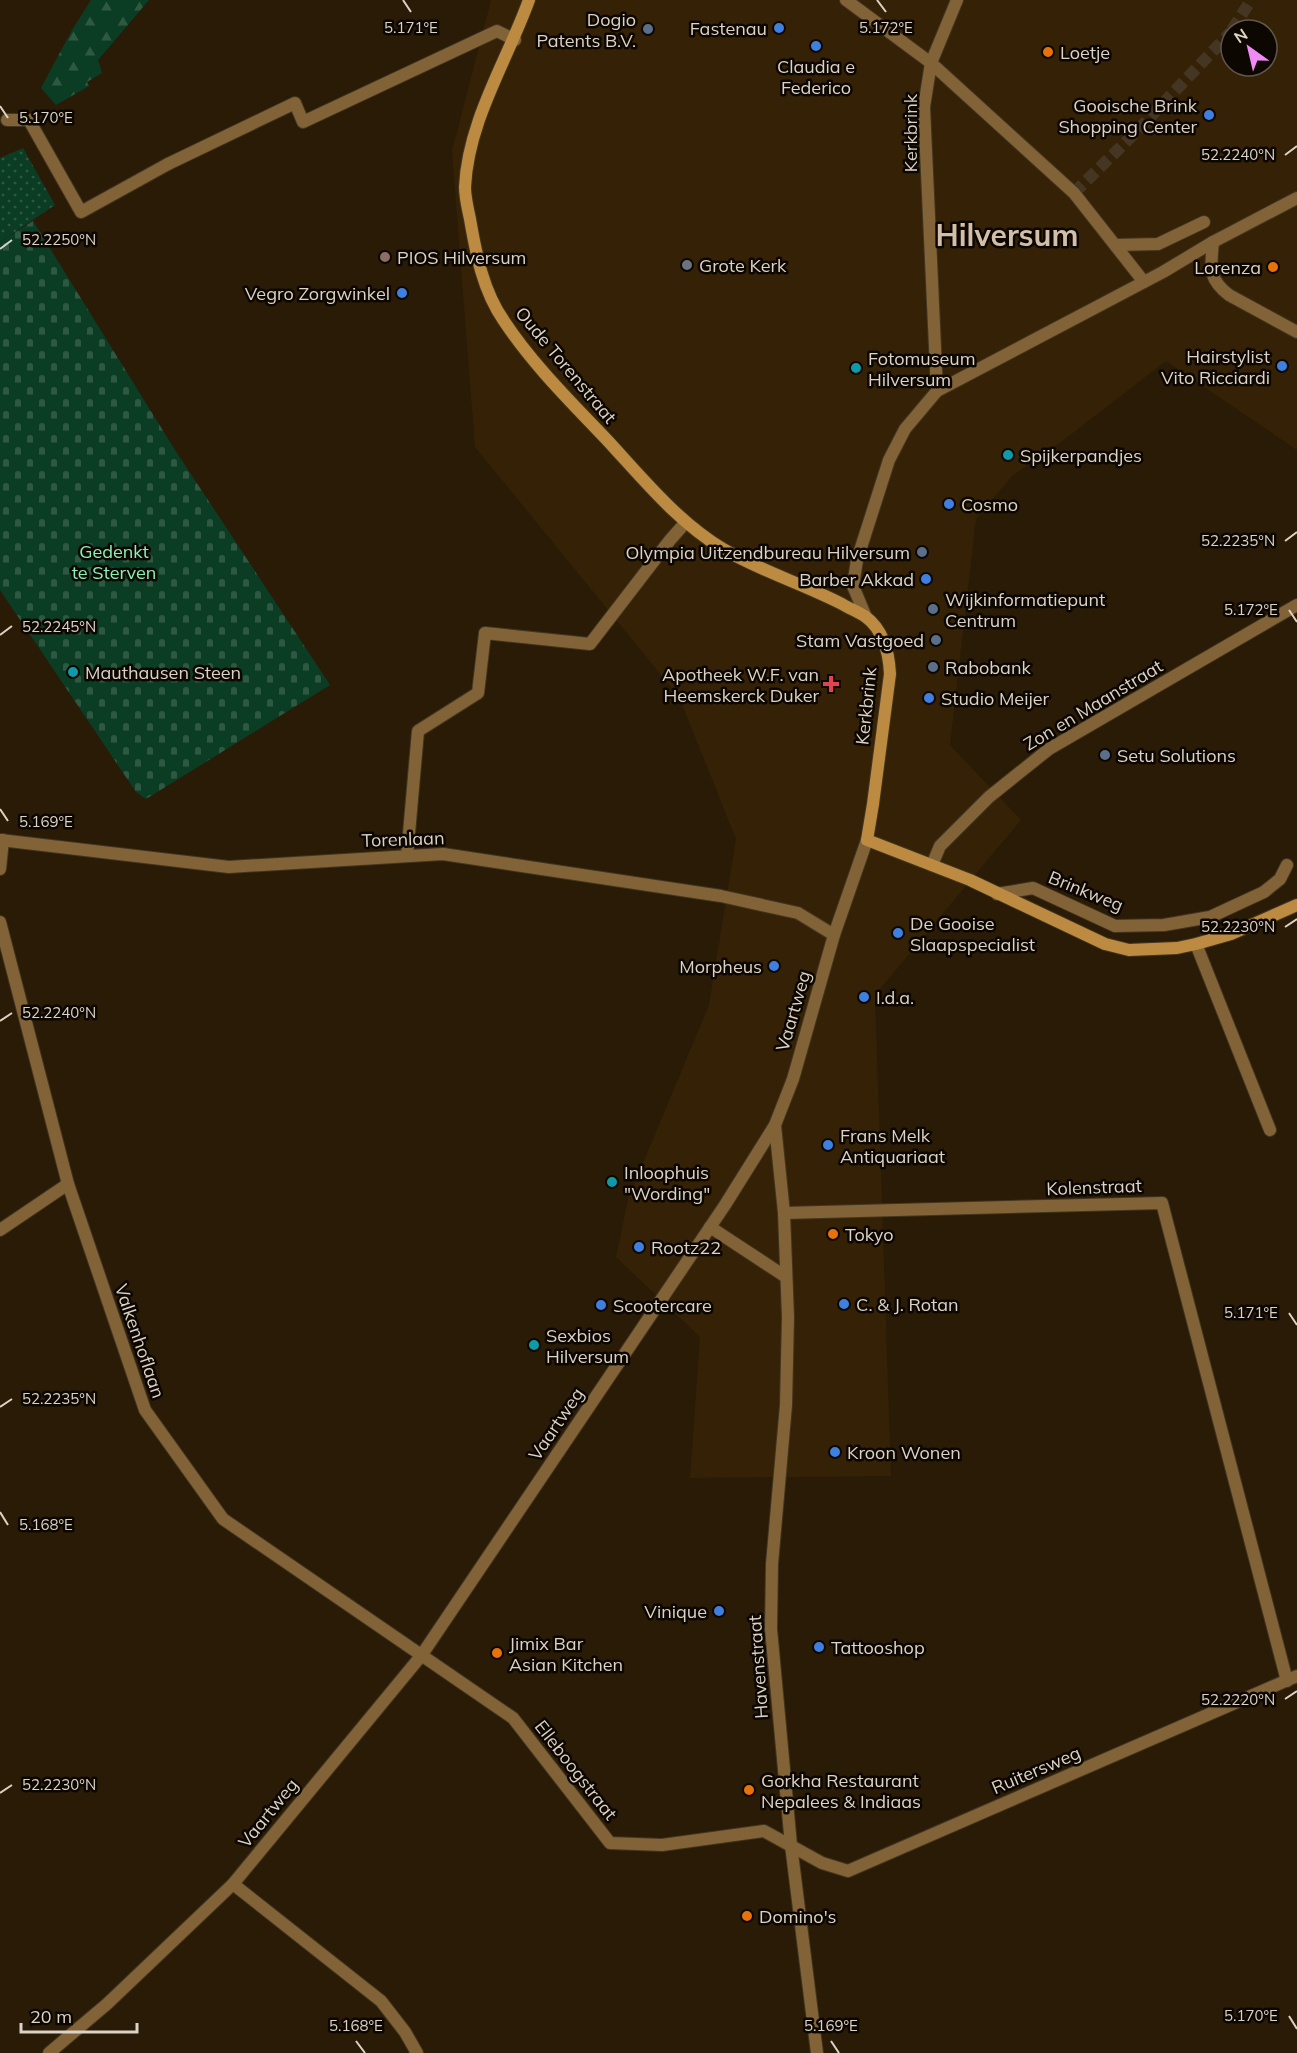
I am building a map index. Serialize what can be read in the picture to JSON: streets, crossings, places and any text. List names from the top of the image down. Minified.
{"streets":{"main road":["Kerkbrink","Oude Torenstraat"],"street":["Zon en Maanstraat","Torenlaan","Brinkweg","Vaartweg","Kolenstraat","Valkenhoflaan","Havenstraat","Elleboogstraat","Ruitersweg"]},"crossings":[["Kerkbrink","Oude Torenstraat"],["Kerkbrink","Vaartweg"],["Torenlaan","Vaartweg"],["Vaartweg","Valkenhoflaan"],["Vaartweg","Havenstraat"],["Vaartweg","Elleboogstraat"],["Kolenstraat","Havenstraat"],["Kolenstraat","Ruitersweg"],["Valkenhoflaan","Elleboogstraat"],["Havenstraat","Elleboogstraat"],["Havenstraat","Ruitersweg"],["Elleboogstraat","Ruitersweg"]],"districts":["Hilversum"],"parks":["Gedenkt te Sterven"],"places":{"other":["Fastenau","Dogio Patents B.V.","Claudia e Federico","Loetje","Gooische Brink Shopping Center","PIOS Hilversum","Grote Kerk","Lorenza","Vegro Zorgwinkel","Hairstylist Vito Ricciardi","Fotomuseum Hilversum","Spijkerpandjes","Cosmo","Olympia Uitzendbureau Hilversum","Barber Akkad","Wijkinformatiepunt Centrum","Stam Vastgoed","Rabobank","Mauthausen Steen","Studio Meijer","Setu Solutions","De Gooise Slaapspecialist","Morpheus","I.d.a.","Frans Melk Antiquariaat","Inloophuis \"Wording\"","Tokyo","Rootz22","C. & J. Rotan","Scootercare","Sexbios Hilversum","Kroon Wonen","Vinique","Tattooshop","Jimix Bar Asian Kitchen","Gorkha Restaurant Nepalees & Indiaas","Domino's"],"health":["Apotheek W.F. van Heemskerck Duker"]},"scale_bar":"20 m","north":"top left","coordinates":["5.171°E","5.172°E","5.170°E","52.2240°N","52.2250°N","52.2235°N","52.2245°N","5.169°E","52.2230°N","5.168°E","52.2220°N"]}
